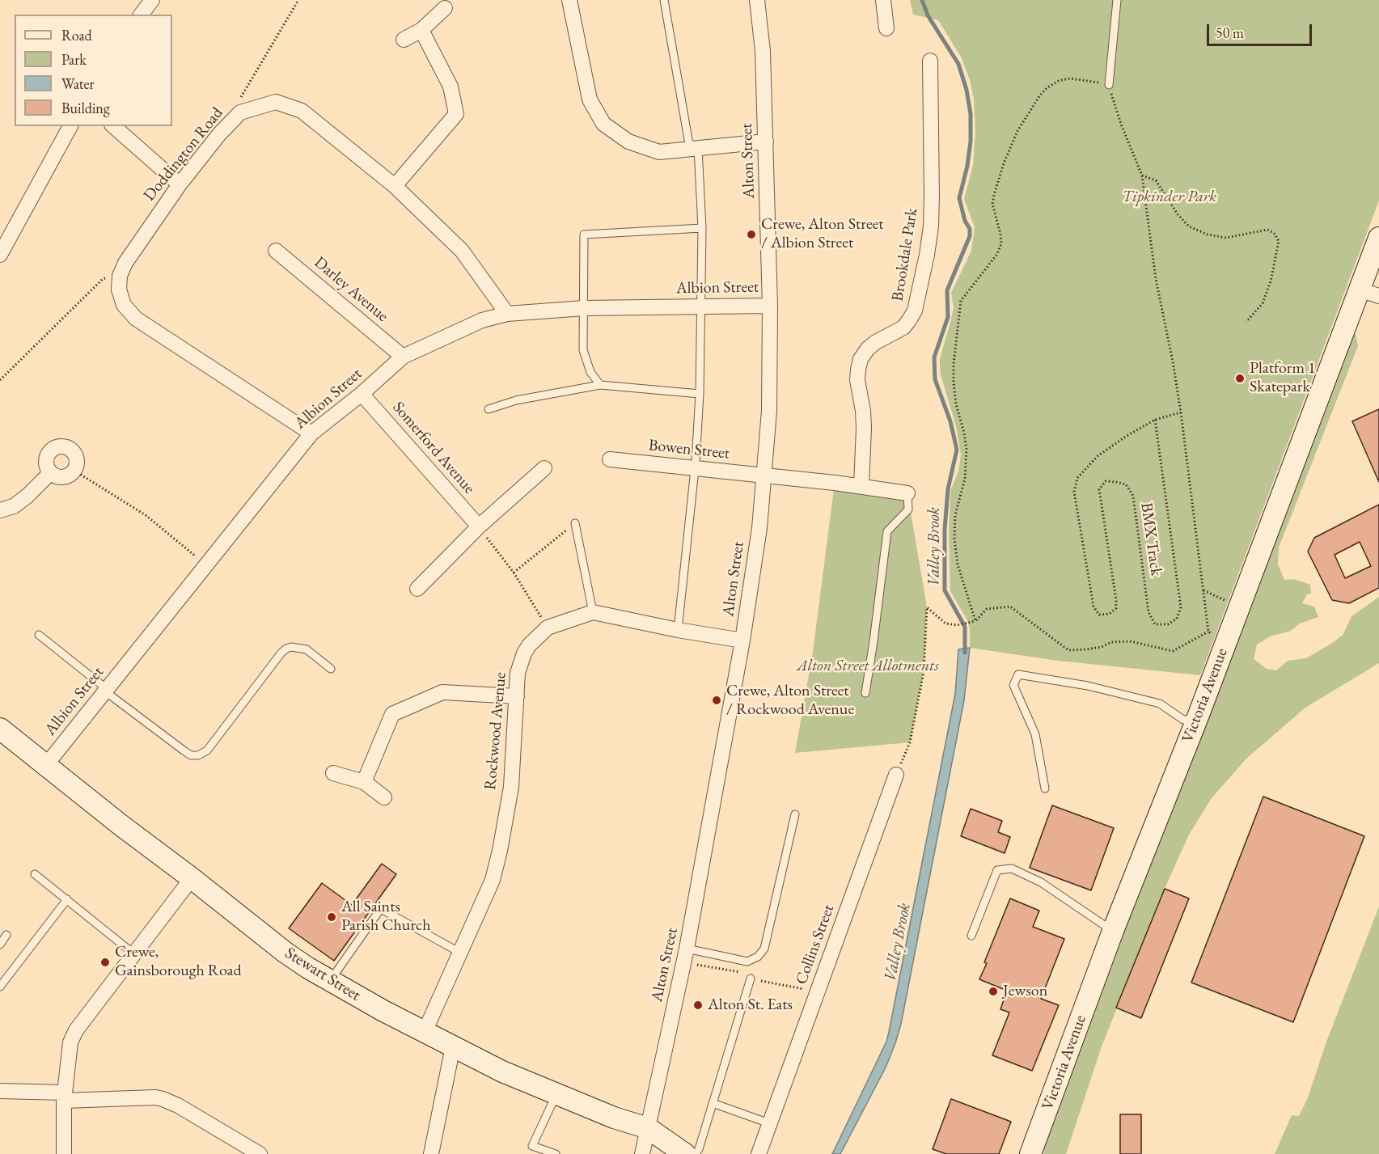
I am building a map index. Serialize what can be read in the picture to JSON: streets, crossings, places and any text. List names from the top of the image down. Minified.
{"streets":{"street":["Doddington Road","Alton Street","Brookdale Park","Albion Street","Darley Avenue","Somerford Avenue","Bowen Street","Victoria Avenue","Rockwood Avenue","Collins Street","Stewart Street"],"path":["BMX Track"]},"crossings":[["Doddington Road","Albion Street"],["Alton Street","Albion Street"],["Alton Street","Bowen Street"],["Alton Street","Stewart Street"],["Albion Street","Darley Avenue"],["Albion Street","Somerford Avenue"],["Albion Street","Stewart Street"],["Rockwood Avenue","Stewart Street"]],"water":["Valley Brook"],"parks":["Tipkinder Park","Alton Street Allotments"],"places":["Crewe, Alton Street / Albion Street","Platform 1 Skatepark","Crewe, Alton Street / Rockwood Avenue","All Saints Parish Church","Crewe, Gainsborough Road","Jewson","Alton St. Eats"],"legend":["Road","Park","Water","Building"],"scale_bar":"50 m"}
